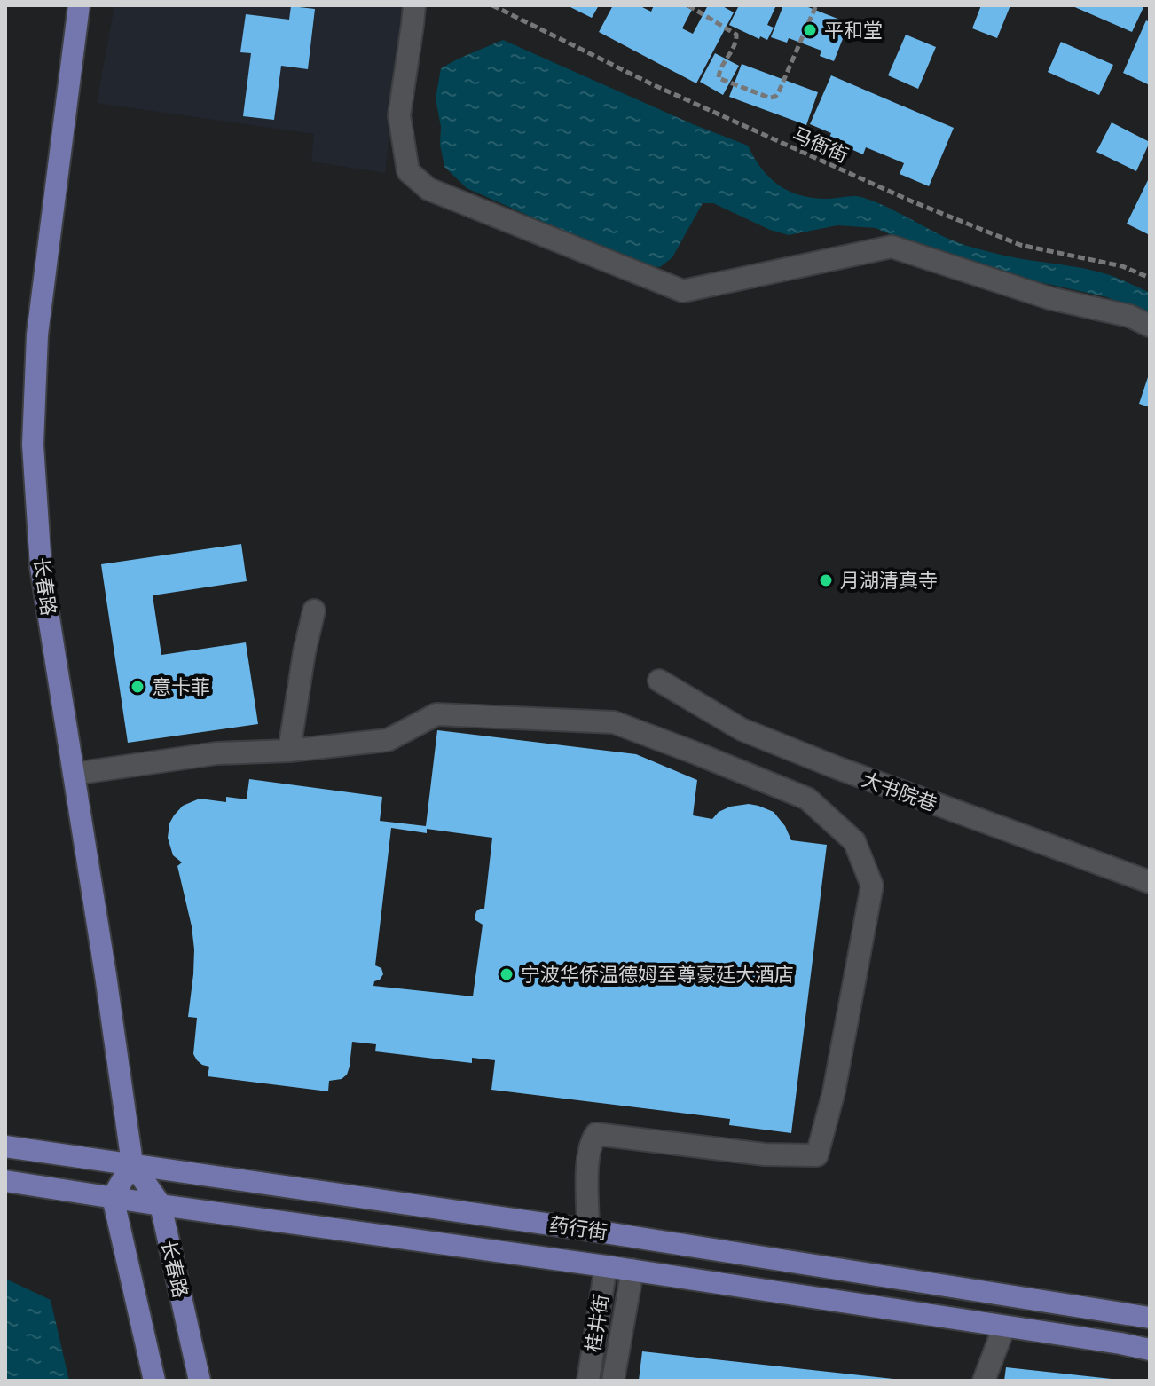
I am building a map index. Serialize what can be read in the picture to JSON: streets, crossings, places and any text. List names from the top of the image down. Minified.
{"streets":{"main road":["长春路","药行街"],"street":["大书院巷","桂井街"],"path":["马衙街"]},"crossings":[["长春路","药行街"],["药行街","桂井街"]],"places":["平和堂","月湖清真寺","意卡菲","宁波华侨温德姆至尊豪廷大酒店"]}
